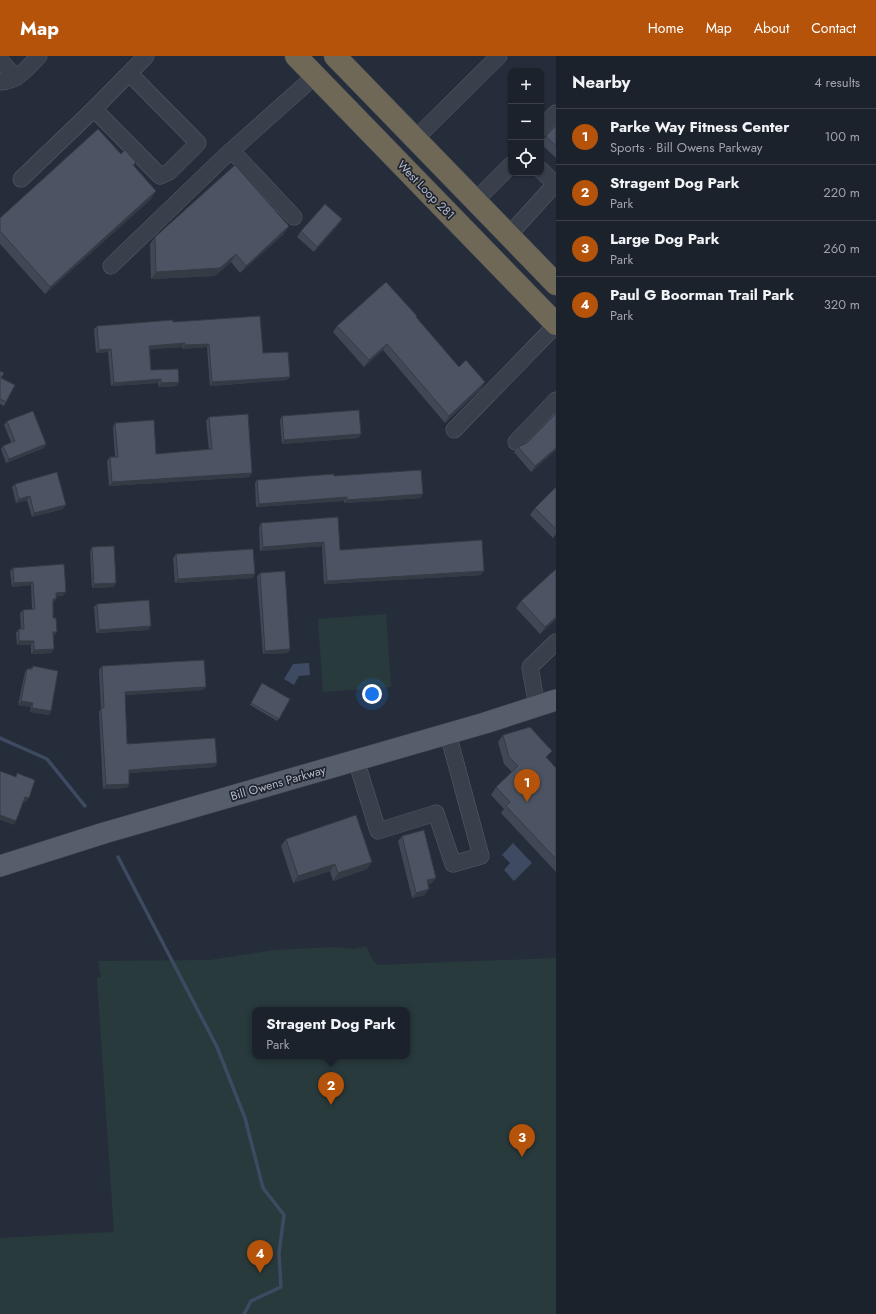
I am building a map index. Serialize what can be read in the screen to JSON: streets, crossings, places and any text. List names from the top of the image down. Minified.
{"streets":{"highway":["West Loop 281"],"main road":["Bill Owens Parkway"]},"page":{"header":"Map","nav":["Home","Map","About","Contact"],"heading":["Nearby","4 results"],"map_buttons":["+","−"],"list":[{"mark":"1","name":"Parke Way Fitness Center","note":"Sports · Bill Owens Parkway","value":"100 m"},{"mark":"2","name":"Stragent Dog Park","note":"Park","value":"220 m"},{"mark":"3","name":"Large Dog Park","note":"Park","value":"260 m"},{"mark":"4","name":"Paul G Boorman Trail Park","note":"Park","value":"320 m"}],"pins":["1","2","3","4"],"popup":["Stragent Dog Park","Park"]}}
